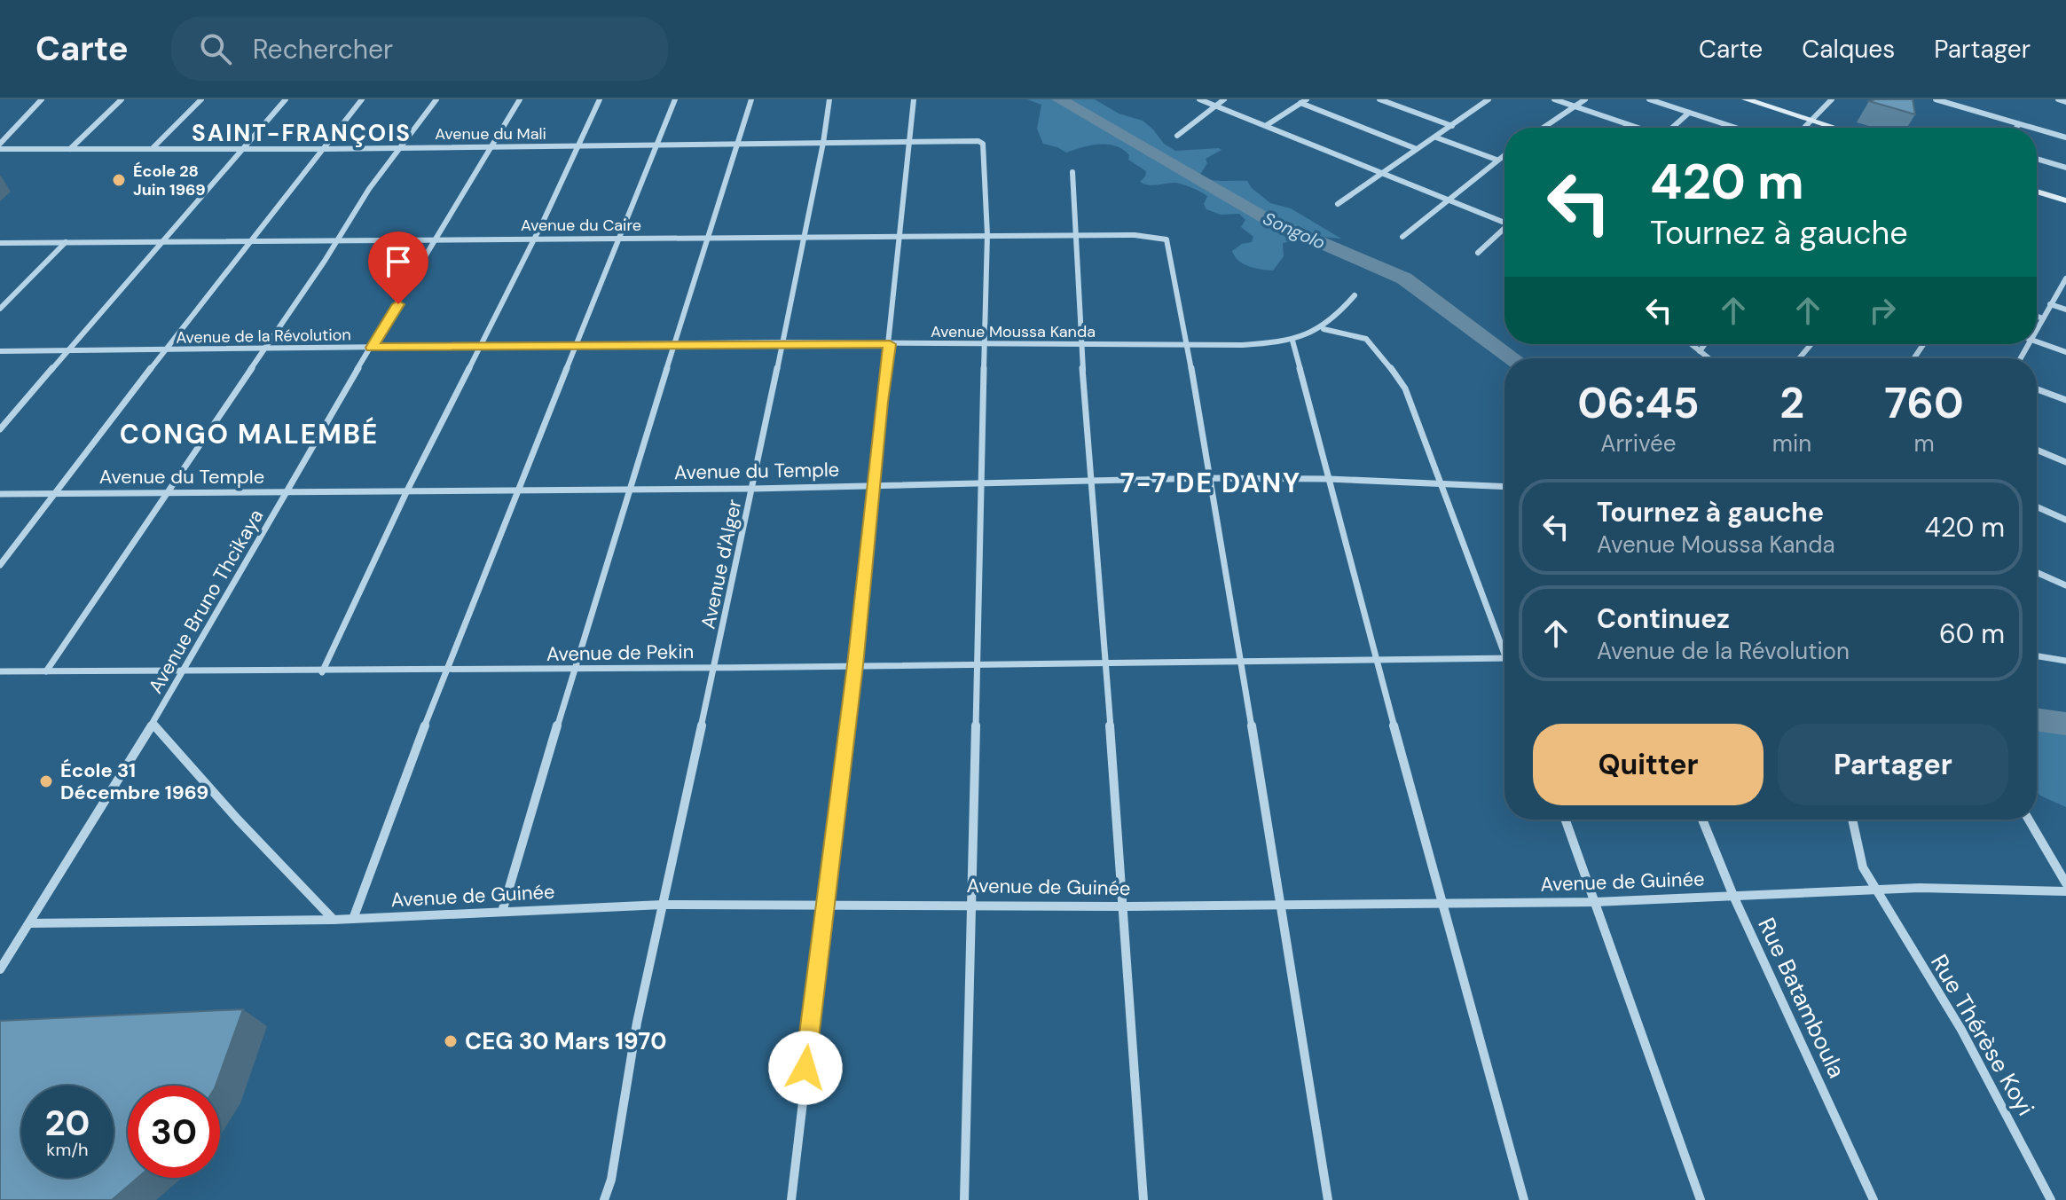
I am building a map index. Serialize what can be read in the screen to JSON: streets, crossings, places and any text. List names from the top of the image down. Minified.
{"streets":{"street":["Avenue du Mali","Avenue du Caire","Avenue Moussa Kanda","Avenue de la Révolution","Avenue du Temple","Avenue d'Alger","Avenue Bruno Thcikaya","Avenue de Pekin","Avenue de Guinée","Rue Batamboula","Rue Thérèse Koyi"]},"crossings":[["Avenue du Mali","Avenue du Caire"],["Avenue du Mali","Avenue d'Alger"],["Avenue du Mali","Avenue Bruno Thcikaya"],["Avenue du Caire","Avenue Moussa Kanda"],["Avenue du Caire","Avenue d'Alger"],["Avenue du Caire","Avenue Bruno Thcikaya"],["Avenue Moussa Kanda","Avenue de la Révolution"],["Avenue Moussa Kanda","Avenue d'Alger"],["Avenue de la Révolution","Avenue d'Alger"],["Avenue de la Révolution","Avenue Bruno Thcikaya"],["Avenue du Temple","Avenue d'Alger"],["Avenue du Temple","Avenue Bruno Thcikaya"],["Avenue d'Alger","Avenue de Pekin"],["Avenue d'Alger","Avenue de Guinée"],["Avenue Bruno Thcikaya","Avenue de Pekin"],["Avenue Bruno Thcikaya","Avenue de Guinée"],["Avenue de Guinée","Rue Batamboula"],["Avenue de Guinée","Rue Thérèse Koyi"]],"districts":["SAINT-FRANÇOIS","CONGO MALEMBÉ","7-7 DE DANY"],"water":["Songolo"],"places":["École 28 Juin 1969","École 31 Décembre 1969","CEG 30 Mars 1970"],"page":{"header":"Carte","search":"Rechercher","nav":["Carte","Calques","Partager"],"turn":["420 m","Tournez à gauche"],"eta":["06:45","Arrivée","2","min","760","m"],"list":[{"name":"Tournez à gauche","note":"Avenue Moussa Kanda","value":"420 m"},{"name":"Continuez","note":"Avenue de la Révolution","value":"60 m"}],"buttons":["Quitter","Partager"],"speed":"20 km/h","limit":"30"}}
